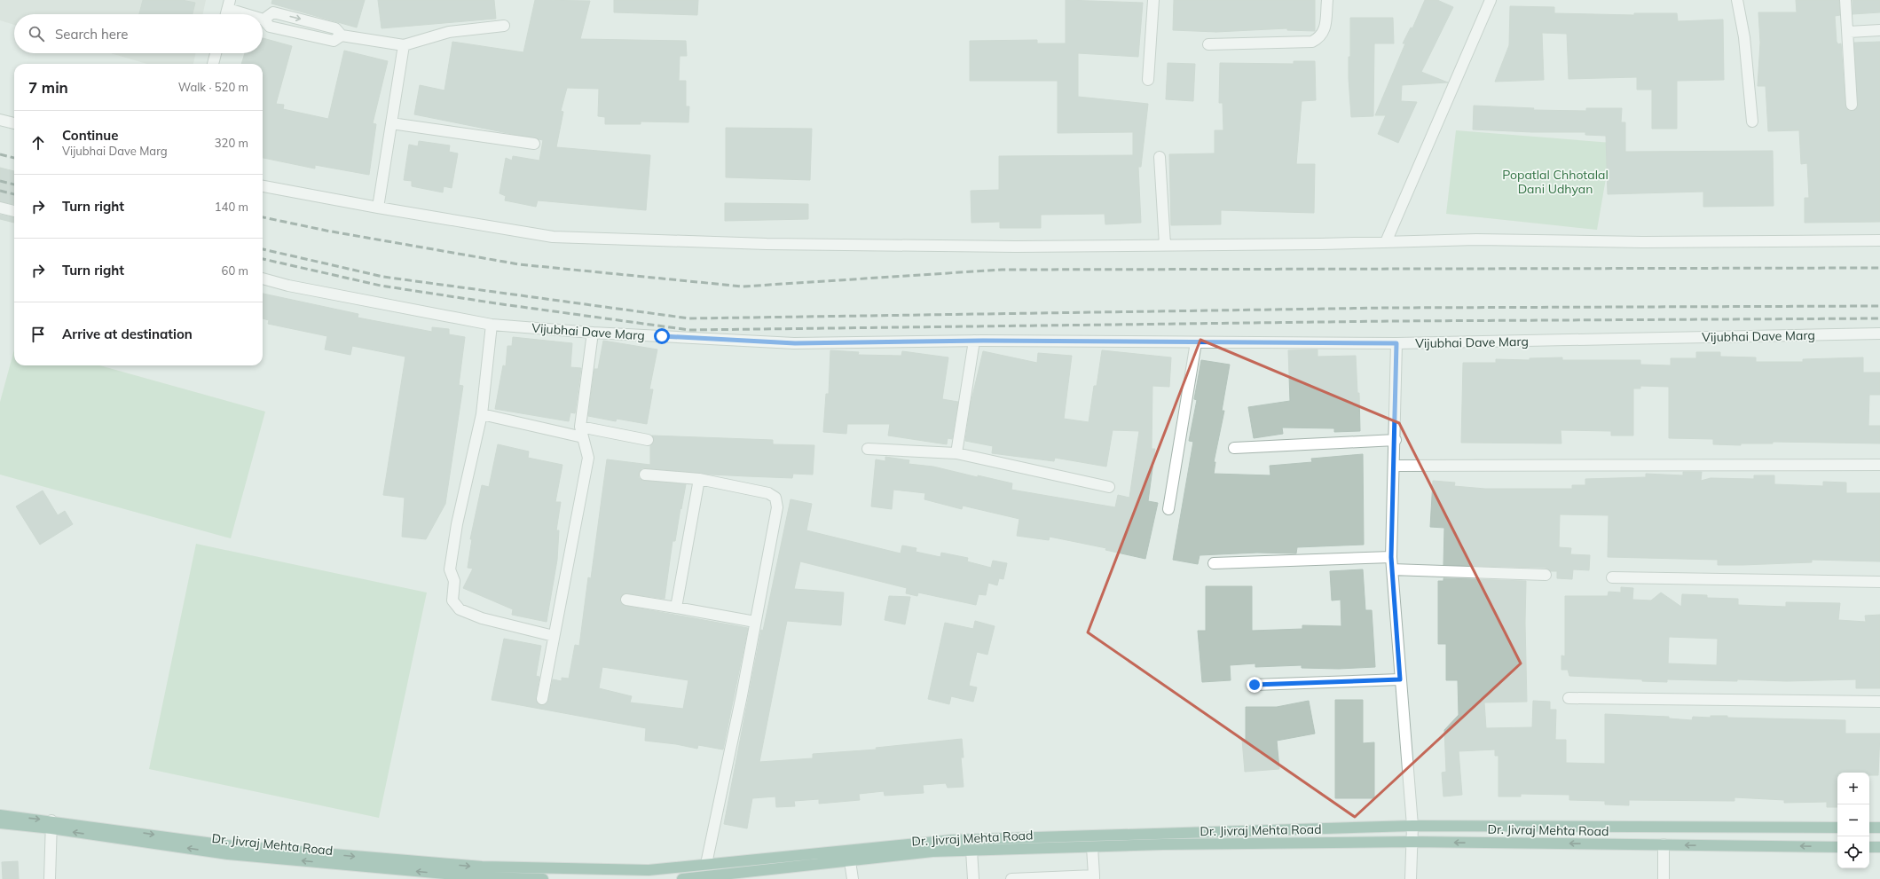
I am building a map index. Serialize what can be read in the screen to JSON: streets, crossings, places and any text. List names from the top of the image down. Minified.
{"streets":{"main road":["Dr. Jivraj Mehta Road"],"street":["Vijubhai Dave Marg"]},"parks":["Popatlal Chhotalal Dani Udhyan"],"page":{"search":"Search here","heading":["7 min","Walk · 520 m"],"list":[["Continue","Vijubhai Dave Marg","320 m"],["Turn right","140 m"],["Turn right","60 m"],"Arrive at destination"],"map_buttons":["+","−"]}}
